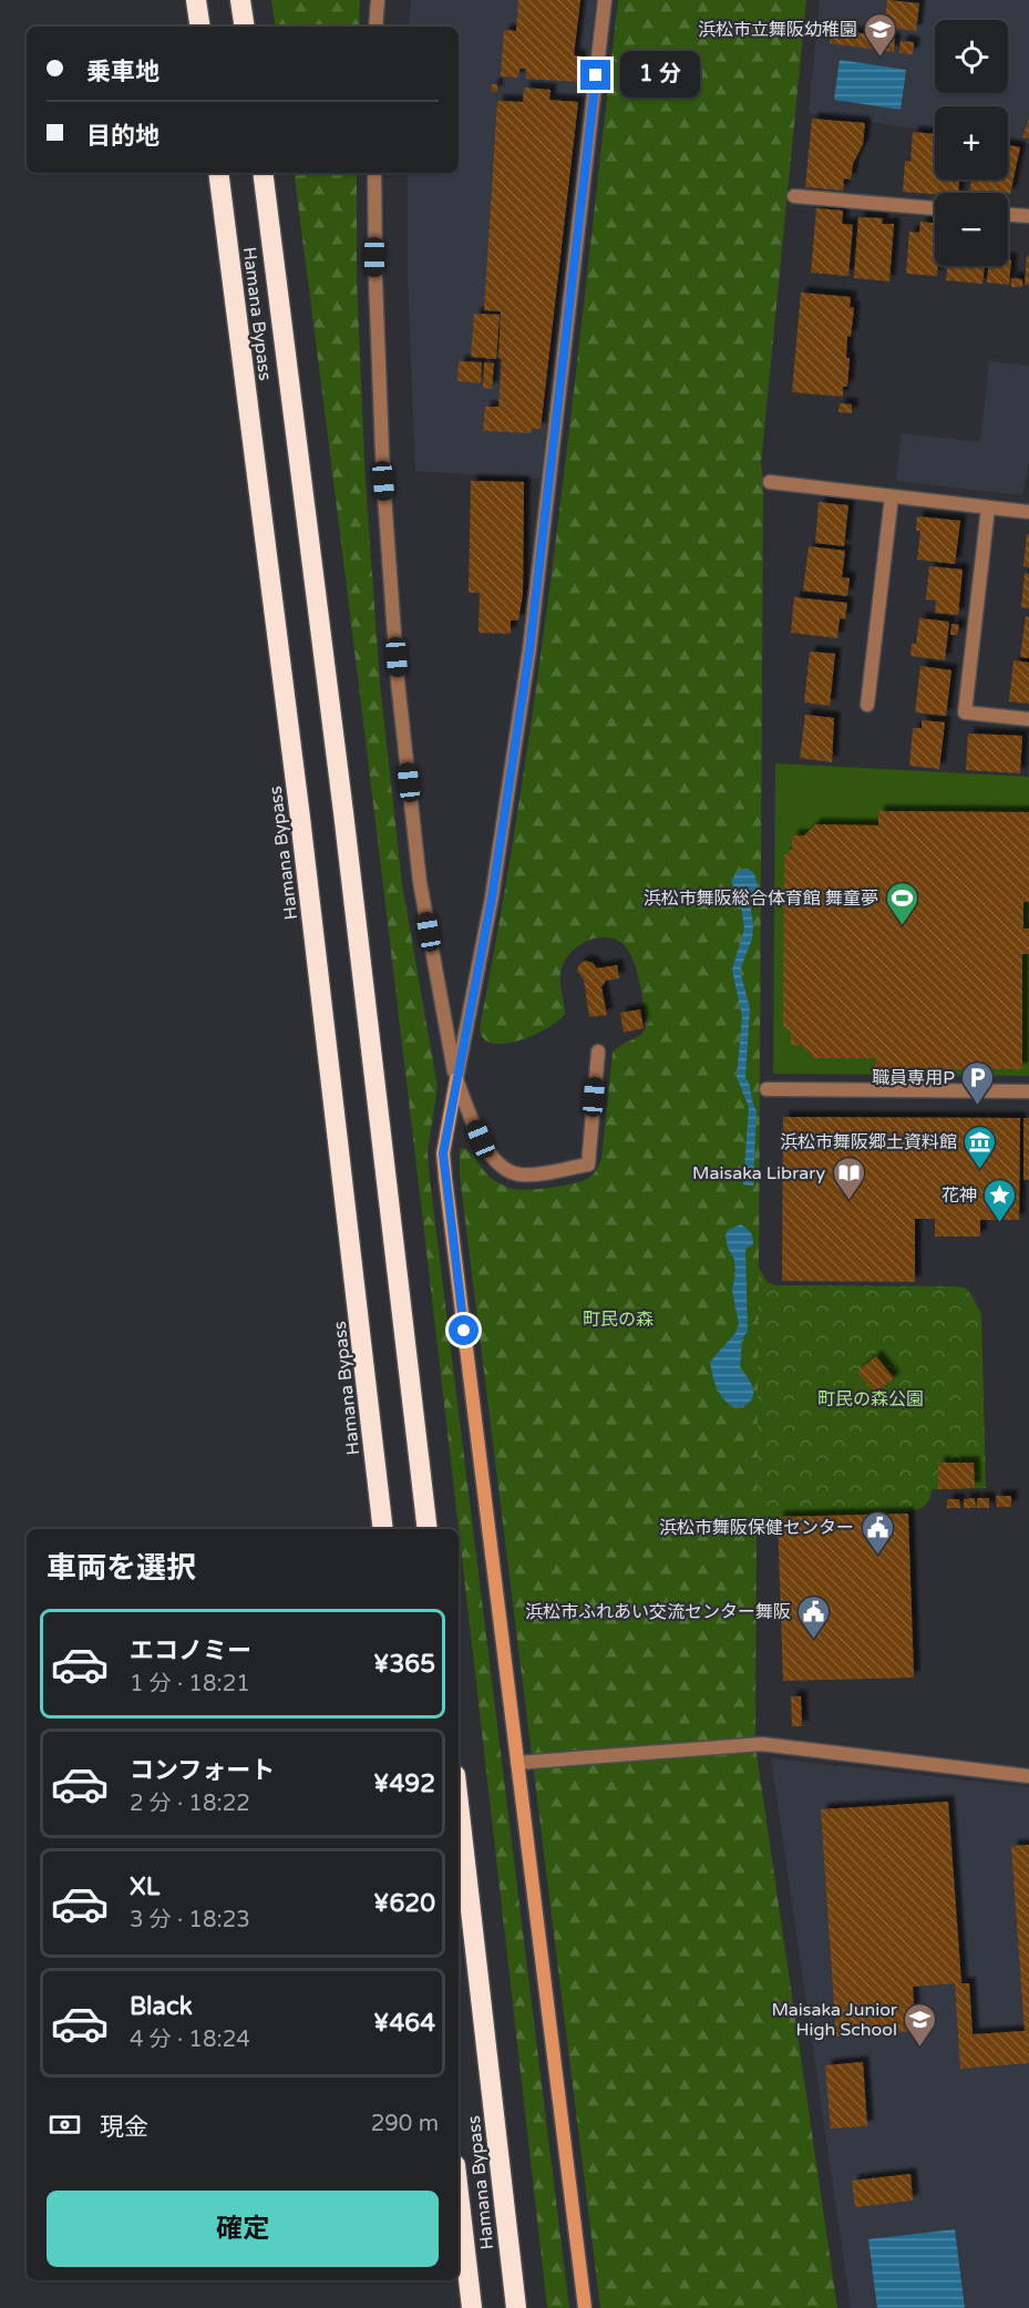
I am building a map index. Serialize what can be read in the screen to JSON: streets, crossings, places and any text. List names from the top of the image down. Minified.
{"streets":{"highway":["Hamana Bypass"]},"parks":["町民の森","町民の森公園"],"places":{"school or university":["浜松市立舞阪幼稚園","Maisaka Junior High School"],"sports":["浜松市舞阪総合体育館 舞童夢"],"parking":["職員専用P"],"museum":["浜松市舞阪郷土資料館"],"library":["Maisaka Library"],"place":["花神"],"public building":["浜松市舞阪保健センター","浜松市ふれあい交流センター舞阪"]},"page":{"map_buttons":["+","−"],"banner":["乗車地","目的地"],"bubble":"1 分","heading":"車両を選択","list":[{"name":"エコノミー","note":"1 分 · 18:21","value":"¥365"},{"name":"コンフォート","note":"2 分 · 18:22","value":"¥492"},{"name":"XL","note":"3 分 · 18:23","value":"¥620"},{"name":"Black","note":"4 分 · 18:24","value":"¥464"}],"pay":["現金","290 m"],"buttons":"確定"}}
